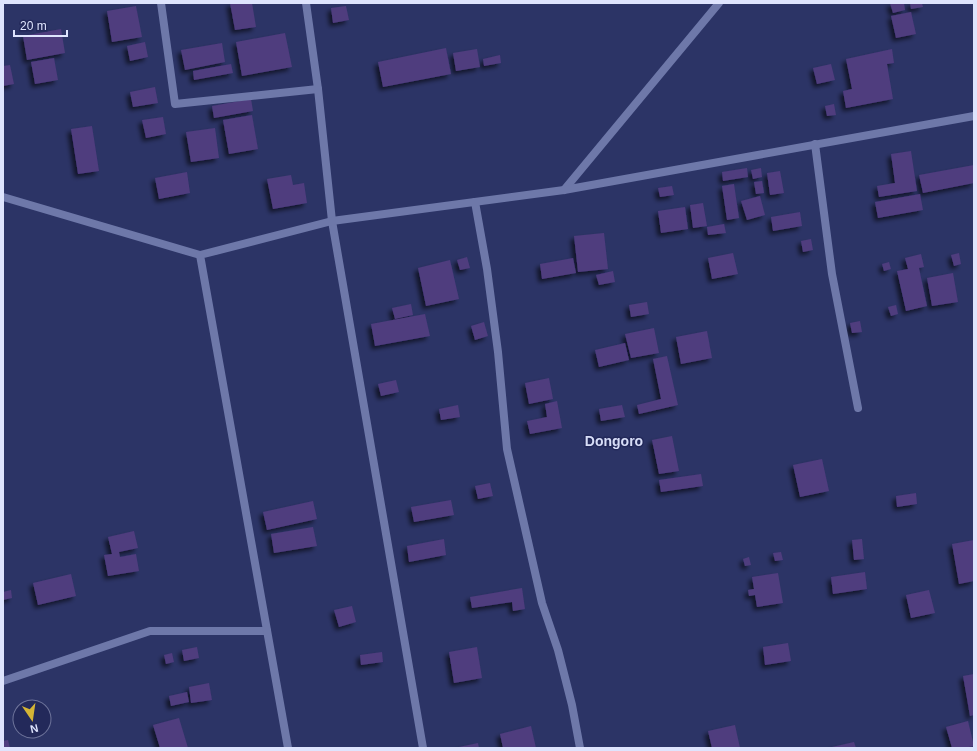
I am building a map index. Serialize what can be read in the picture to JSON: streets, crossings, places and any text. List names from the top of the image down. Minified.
{"districts":["Dongoro"],"scale_bar":"20 m","north":"bottom"}
